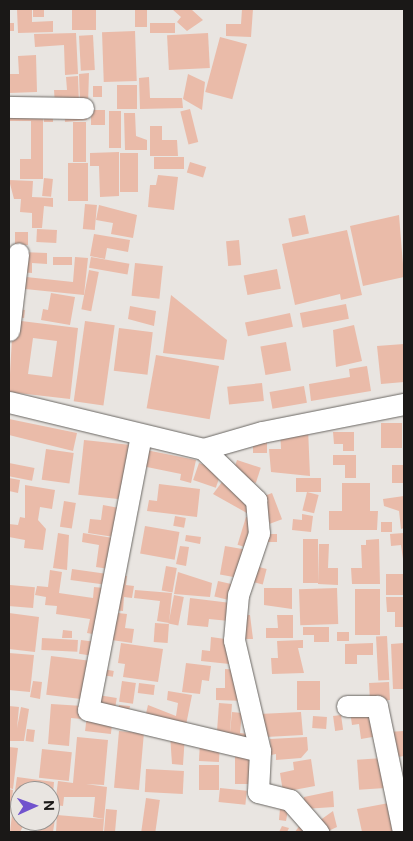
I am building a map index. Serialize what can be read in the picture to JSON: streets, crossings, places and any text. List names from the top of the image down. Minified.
{"north":"right"}
